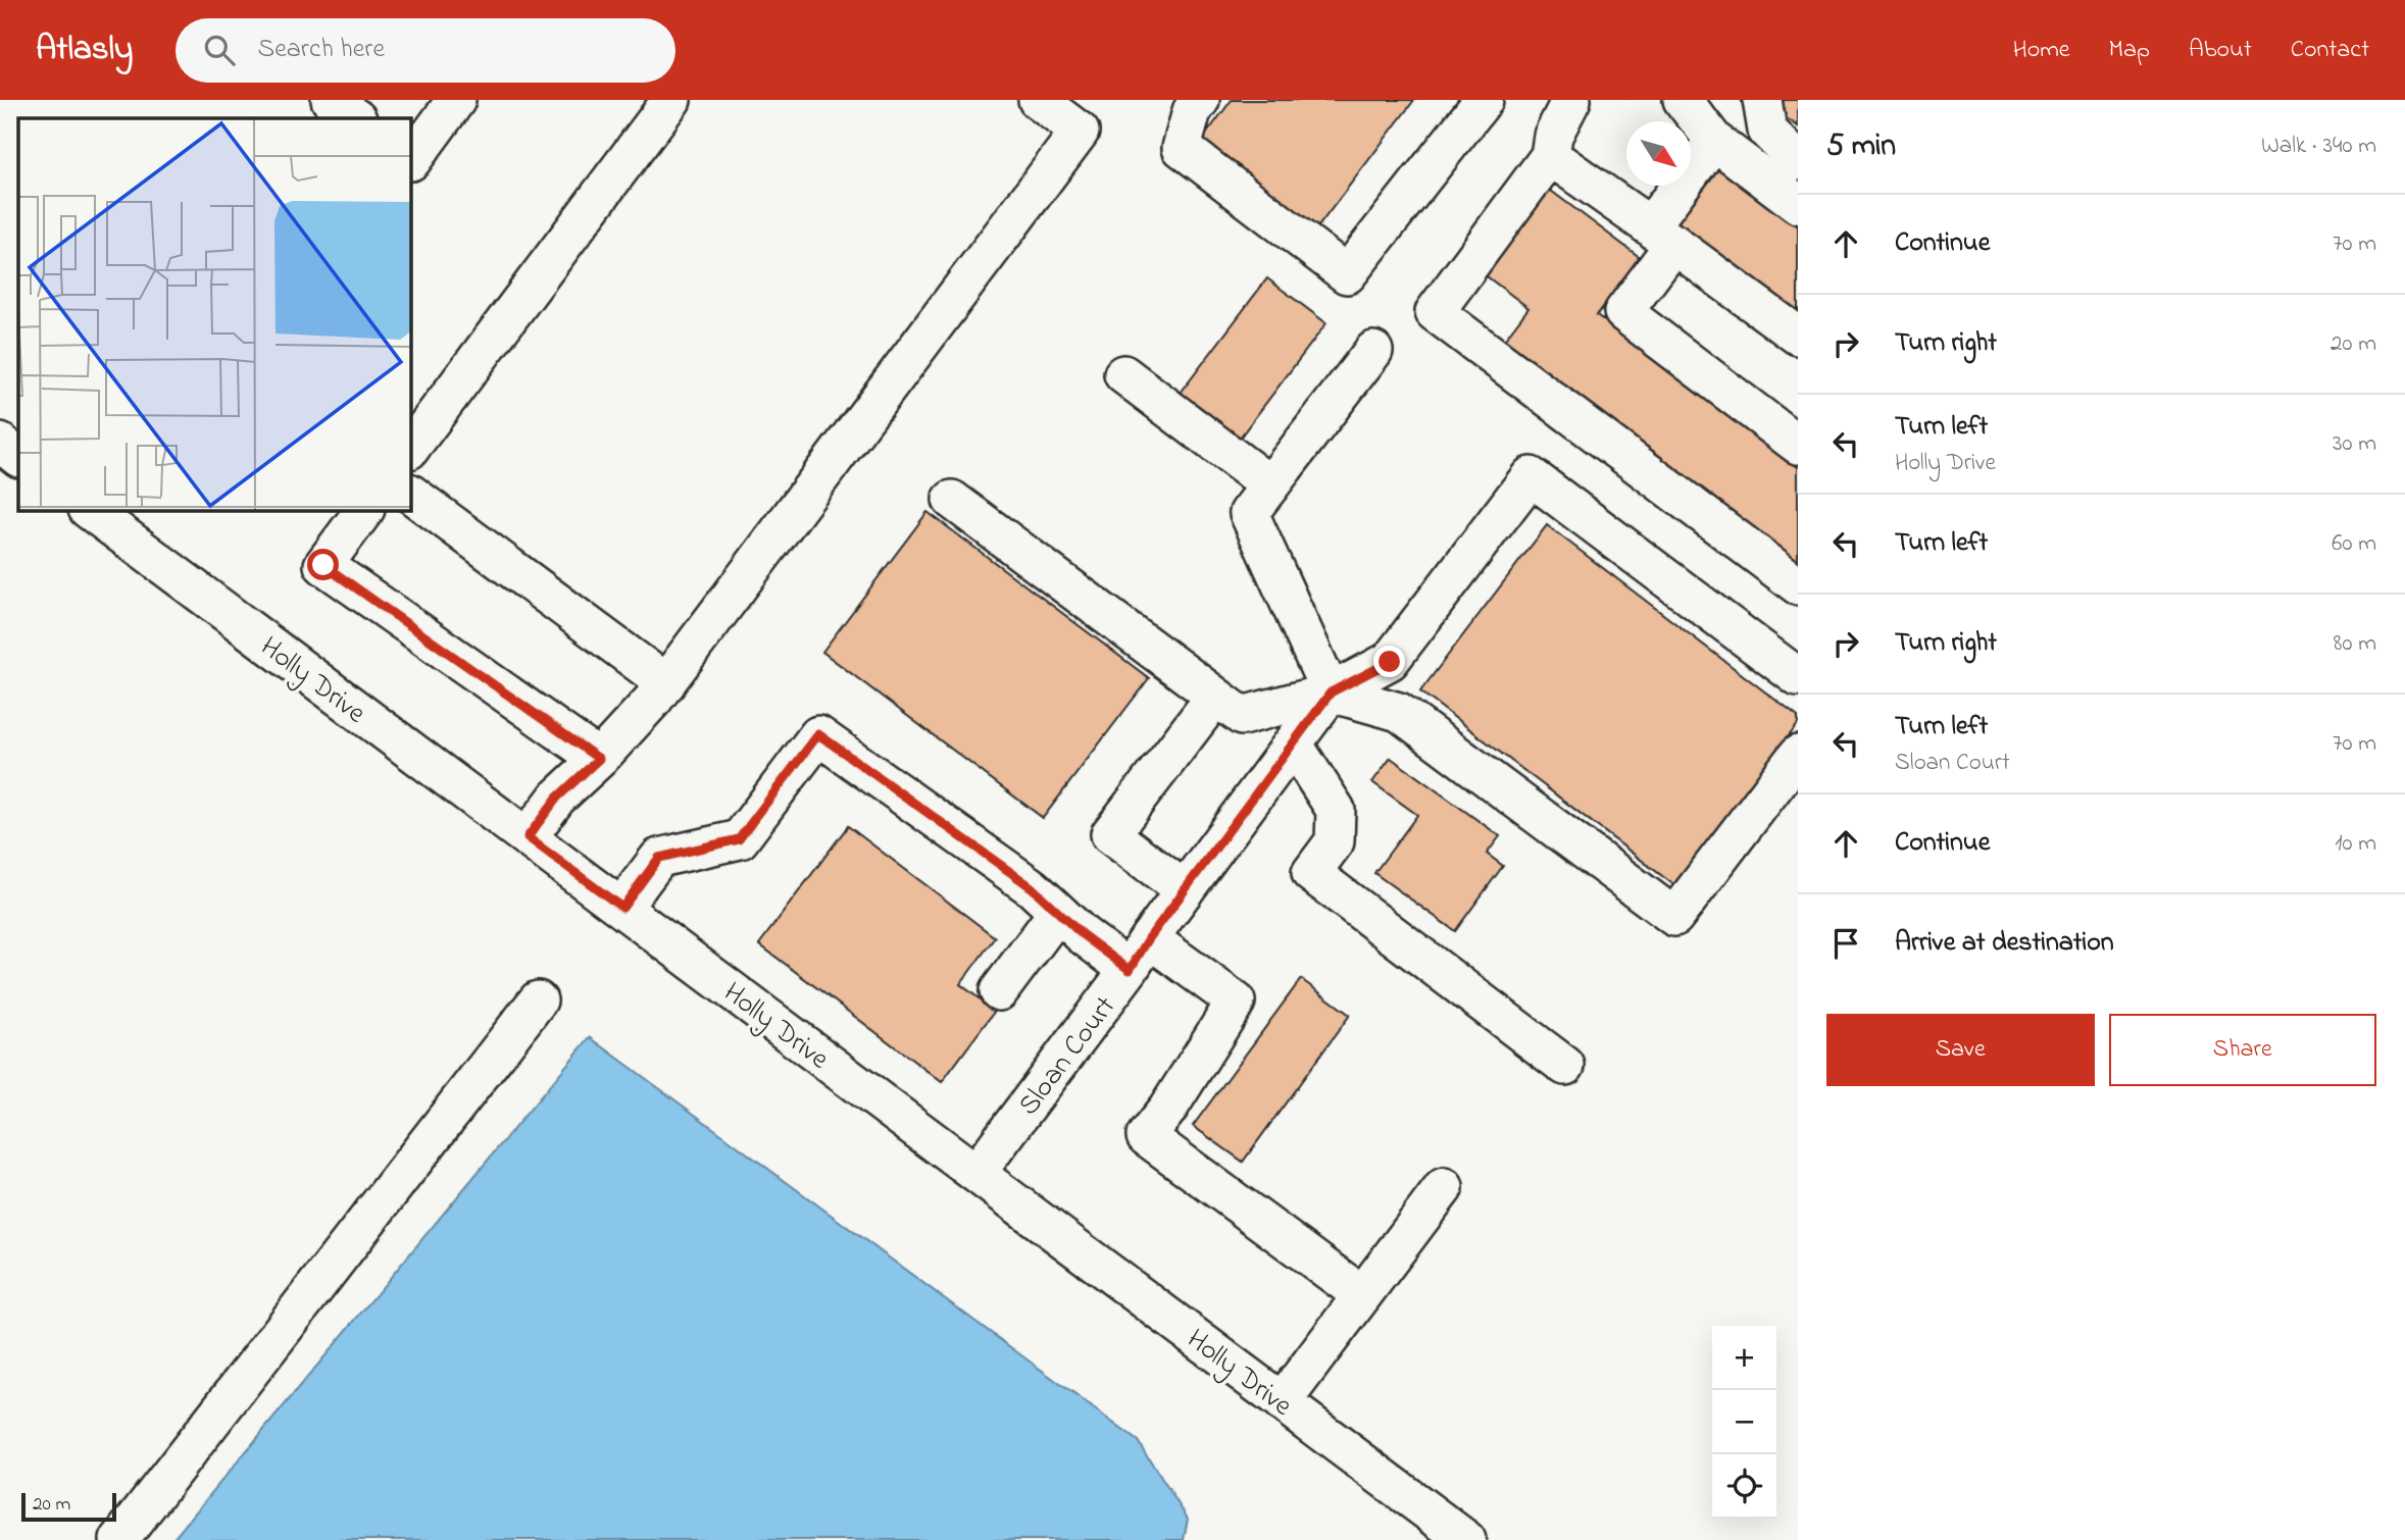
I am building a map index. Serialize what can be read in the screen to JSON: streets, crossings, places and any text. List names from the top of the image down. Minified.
{"streets":{"street":["Holly Drive","Sloan Court"]},"crossings":[["Holly Drive","Sloan Court"]],"scale_bar":"20 m","north":"bottom right","page":{"header":"Atlasly","search":"Search here","nav":["Home","Map","About","Contact"],"heading":["5 min","Walk · 340 m"],"list":[["Continue","70 m"],["Turn right","20 m"],["Turn left","Holly Drive","30 m"],["Turn left","60 m"],["Turn right","80 m"],["Turn left","Sloan Court","70 m"],["Continue","10 m"],"Arrive at destination"],"buttons":["Save","Share"],"map_buttons":["+","−"],"scale":"20 m"}}
